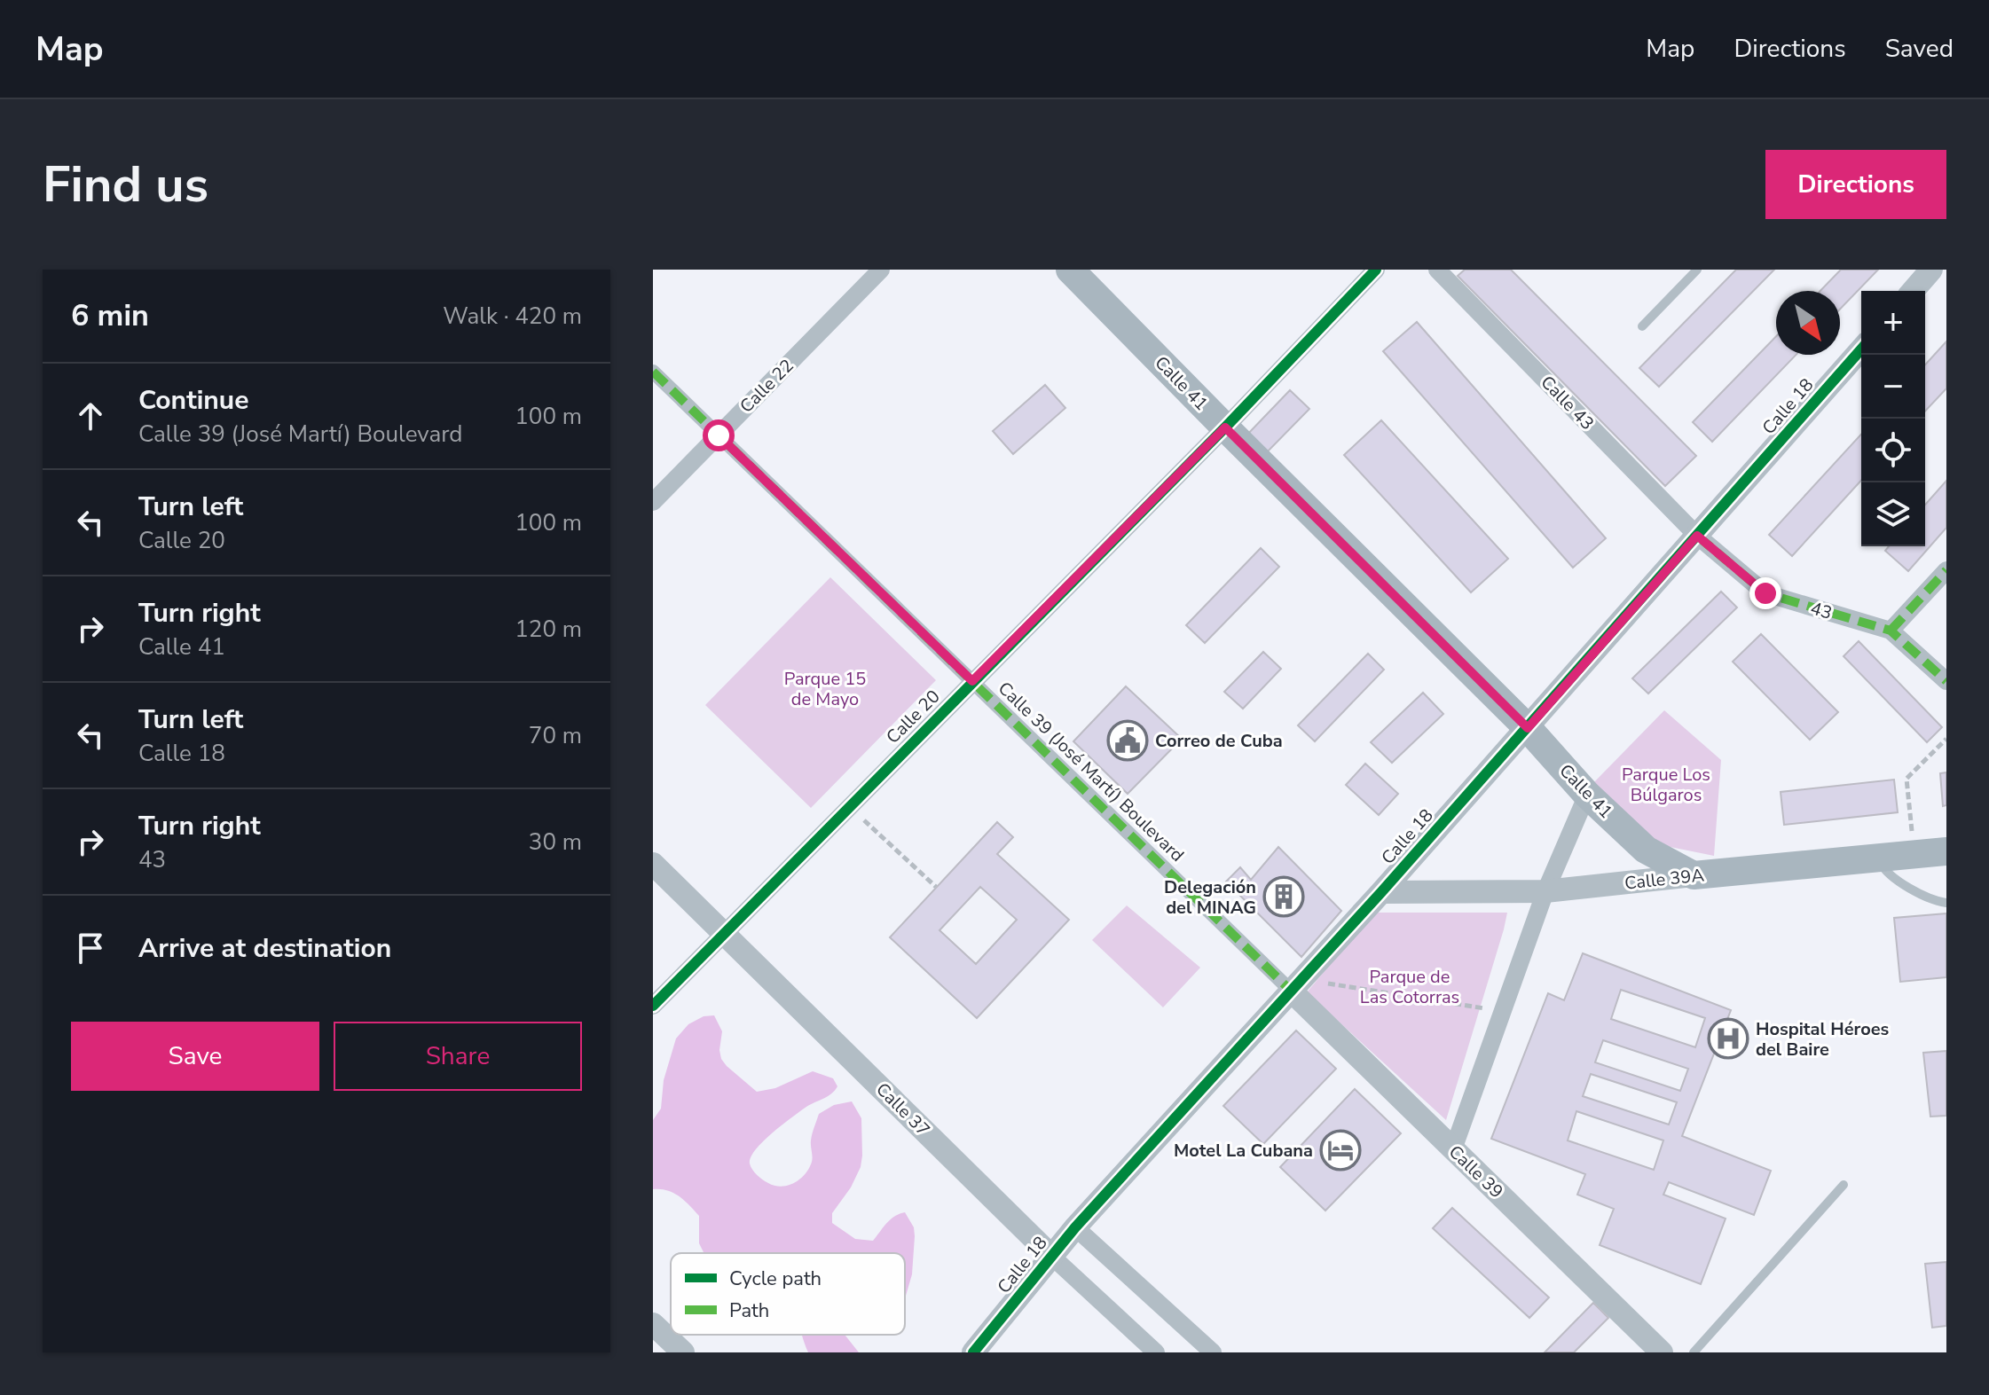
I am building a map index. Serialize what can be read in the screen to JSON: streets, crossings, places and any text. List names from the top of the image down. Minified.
{"streets":{"main road":["Calle 41","Calle 39A"],"street":["Calle 22","Calle 43","Calle 18","43","Calle 20","Calle 39 (José Martí) Boulevard","Calle 37","Calle 39"]},"crossings":[["Calle 41","Calle 18"],["Calle 41","Calle 20"],["Calle 41","Calle 39A"],["Calle 22","Calle 39 (José Martí) Boulevard"],["Calle 43","Calle 18"],["Calle 43","43"],["Calle 18","43"],["Calle 18","Calle 39 (José Martí) Boulevard"],["Calle 18","Calle 39A"],["Calle 18","Calle 37"],["Calle 18","Calle 39"],["Calle 20","Calle 39 (José Martí) Boulevard"],["Calle 20","Calle 37"],["Calle 39 (José Martí) Boulevard","Calle 39"]],"parks":["Parque 15 de Mayo","Parque Los Búlgaros","Parque de Las Cotorras"],"places":{"public building":["Correo de Cuba"],"building":["Delegación del MINAG"],"hospital":["Hospital Héroes del Baire"],"hotel":["Motel La Cubana"]},"legend":["Cycle path","Path"],"north":"bottom right","page":{"header":"Map","nav":["Map","Directions","Saved"],"buttons":["Directions",["Save","Share"]],"title":"Find us","heading":["6 min","Walk · 420 m"],"map_buttons":["+","−"],"list":[["Continue","Calle 39 (José Martí) Boulevard","100 m"],["Turn left","Calle 20","100 m"],["Turn right","Calle 41","120 m"],["Turn left","Calle 18","70 m"],["Turn right","43","30 m"],"Arrive at destination"]}}
